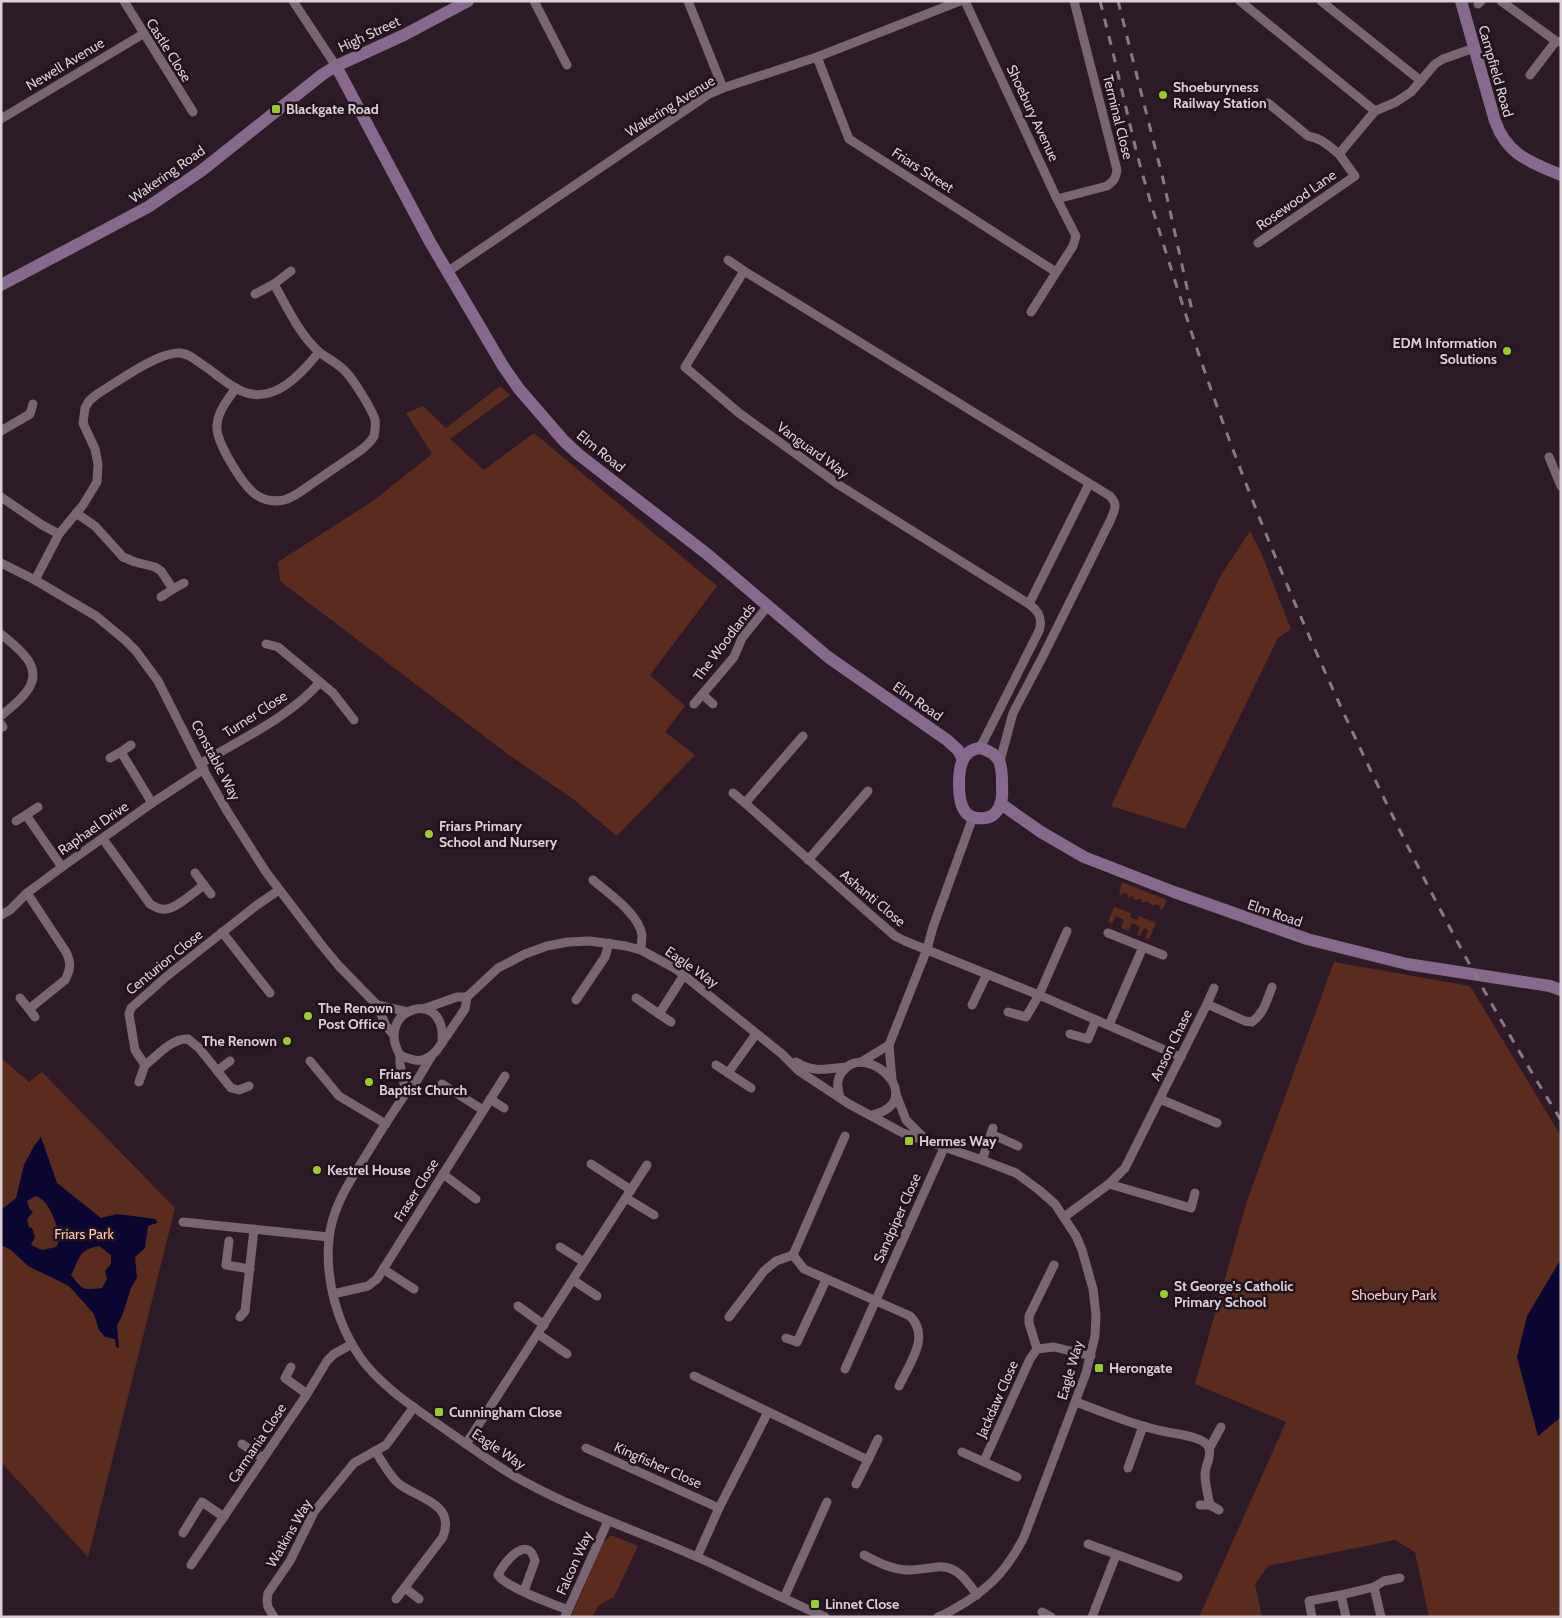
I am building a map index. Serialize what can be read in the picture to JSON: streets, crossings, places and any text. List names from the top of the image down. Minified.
{"streets":{"street":["High Street","Castle Close","Newell Avenue","Campfield Road","Wakering Avenue","Shoebury Avenue","Terminal Close","Friars Street","Wakering Road","Rosewood Lane","Vanguard Way","Elm Road","The Woodlands","Turner Close","Constable Way","Raphael Drive","Ashanti Close","Centurion Close","Eagle Way","Anson Chase","Fraser Close","Sandpiper Close","Jackdaw Close","Carmania Close","Kingfisher Close","Watkins Way","Falcon Way"]},"crossings":[["High Street","Wakering Road"],["High Street","Elm Road"],["Castle Close","Newell Avenue"],["Campfield Road","Rosewood Lane"],["Wakering Avenue","Friars Street"],["Wakering Avenue","Elm Road"],["Shoebury Avenue","Terminal Close"],["Shoebury Avenue","Friars Street"],["Wakering Road","Elm Road"],["Elm Road","The Woodlands"],["Turner Close","Constable Way"],["Turner Close","Raphael Drive"],["Constable Way","Raphael Drive"],["Constable Way","Centurion Close"],["Constable Way","Eagle Way"],["Ashanti Close","Anson Chase"],["Eagle Way","Anson Chase"],["Eagle Way","Fraser Close"],["Eagle Way","Sandpiper Close"],["Eagle Way","Carmania Close"],["Eagle Way","Watkins Way"],["Eagle Way","Falcon Way"]],"parks":["Friars Park","Shoebury Park"],"places":{"other":["Shoeburyness Railway Station","EDM Information Solutions","Friars Primary School and Nursery","The Renown Post Office","The Renown","Friars Baptist Church","Kestrel House","St George's Catholic Primary School"],"transit":["Blackgate Road","Hermes Way","Herongate","Cunningham Close","Linnet Close"]}}
